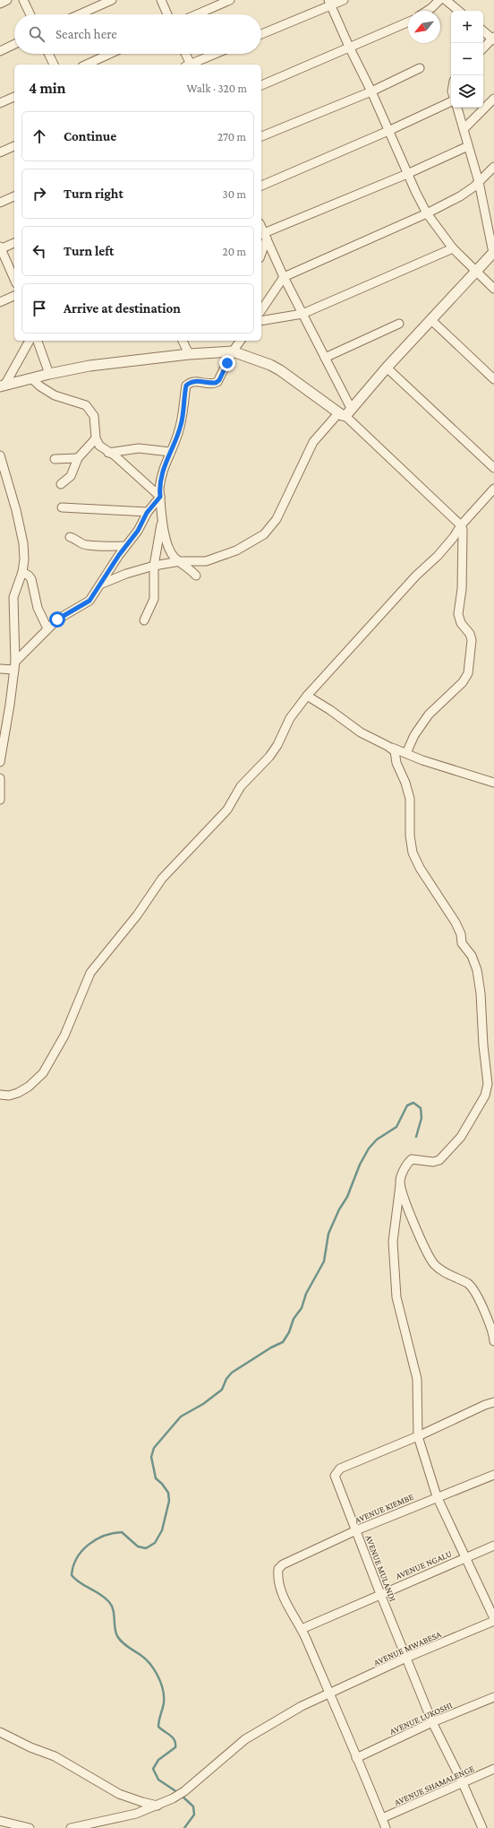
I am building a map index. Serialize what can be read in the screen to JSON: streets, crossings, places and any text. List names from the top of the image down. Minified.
{"streets":{"street":["AVENUE KIEMBE","AVENUE NGALU","AVENUE MULANDI","AVENUE MWABESA","AVENUE LUKOSHI","AVENUE SHAMALENGE"]},"crossings":[["AVENUE KIEMBE","AVENUE NGALU"],["AVENUE KIEMBE","AVENUE MULANDI"],["AVENUE NGALU","AVENUE MULANDI"],["AVENUE MULANDI","AVENUE MWABESA"],["AVENUE MULANDI","AVENUE LUKOSHI"],["AVENUE MULANDI","AVENUE SHAMALENGE"]],"north":"bottom left","page":{"map_buttons":["+","−"],"search":"Search here","heading":["4 min","Walk · 320 m"],"list":[["Continue","270 m"],["Turn right","30 m"],["Turn left","20 m"],"Arrive at destination"]}}
